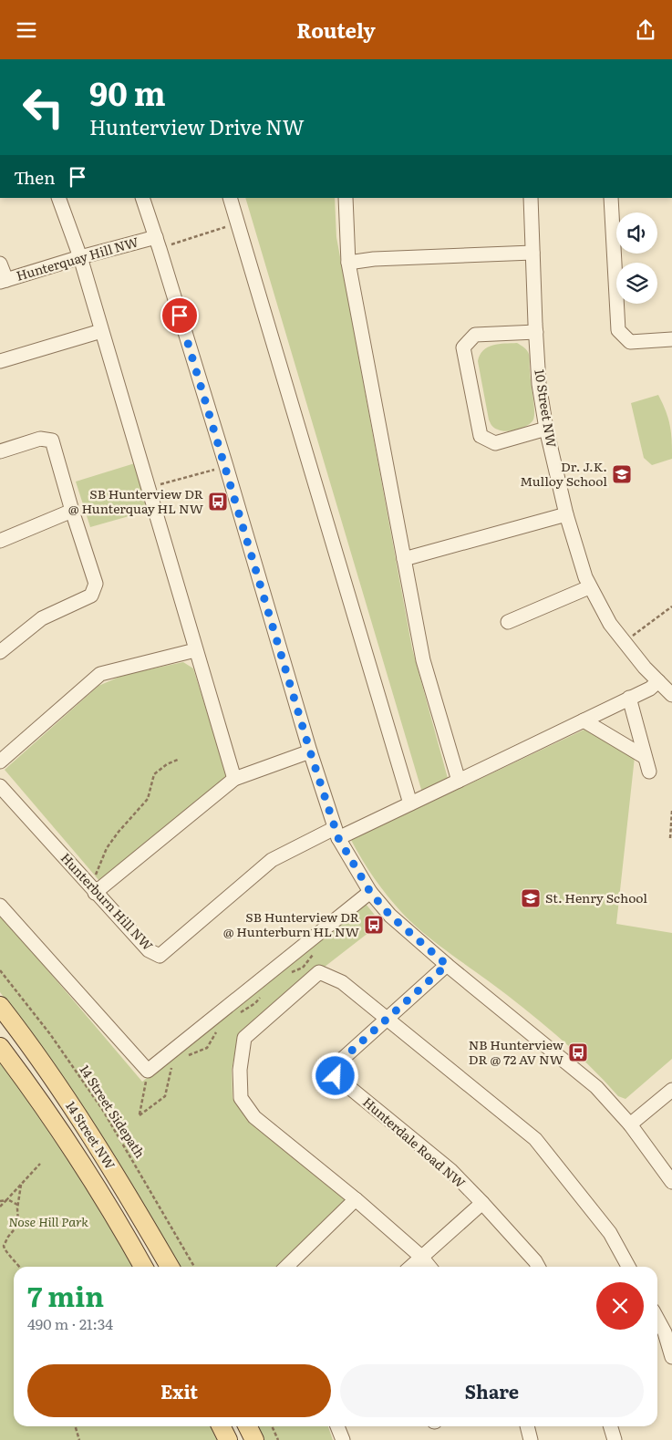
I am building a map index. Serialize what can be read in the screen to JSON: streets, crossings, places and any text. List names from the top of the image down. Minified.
{"streets":{"main road":["14 Street NW"],"street":["Hunterquay Hill NW","10 Street NW","Hunterburn Hill NW","Hunterdale Road NW"],"path":["14 Street Sidepath"]},"parks":["Nose Hill Park"],"places":{"school or university":["Dr. J.K. Mulloy School","St. Henry School"],"bus stop":["SB Hunterview DR @ Hunterquay HL NW","SB Hunterview DR @ Hunterburn HL NW","NB Hunterview DR @ 72 AV NW"]},"page":{"header":"Routely","turn":["90 m","Hunterview Drive NW"],"then":"Then","heading":["7 min","490 m · 21:34"],"buttons":["Exit","Share"]}}
